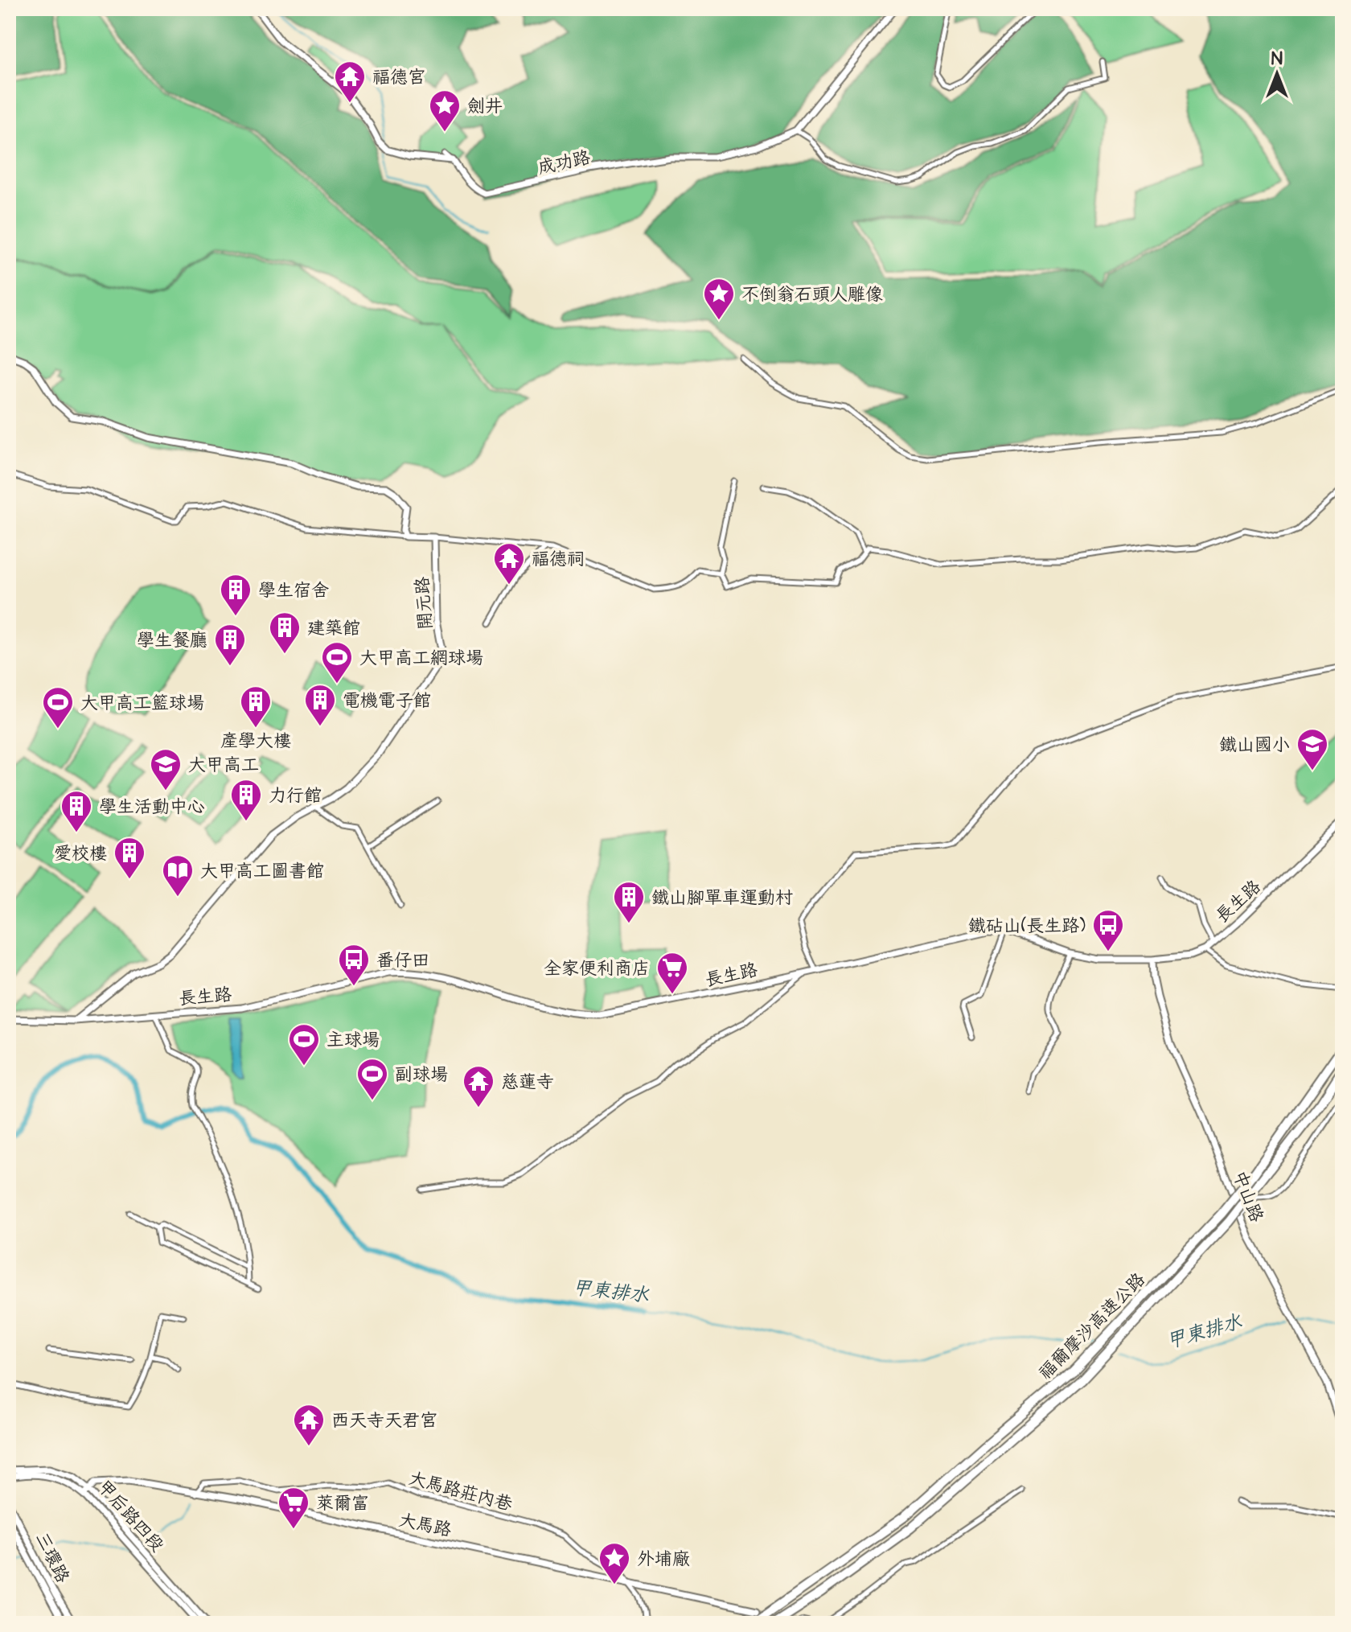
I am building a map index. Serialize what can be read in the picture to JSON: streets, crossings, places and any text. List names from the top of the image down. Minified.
{"streets":{"highway":["福爾摩沙高速公路"],"street":["成功路","開元路","長生路","中山路","大馬路莊內巷","甲后路四段","大馬路","三環路"]},"crossings":[["開元路","長生路"],["長生路","中山路"],["大馬路莊內巷","大馬路"],["甲后路四段","大馬路"]],"water":["甲東排水"],"places":{"temple":["福德宮","福德祠","慈蓮寺","西天寺天君宮"],"place":["劍井","不倒翁石頭人雕像","外埔廠"],"building":["學生宿舍","建築館","學生餐廳","電機電子館","產學大樓","力行館","學生活動中心","愛校樓","鐵山腳單車運動村"],"sports":["大甲高工網球場","大甲高工籃球場","主球場","副球場"],"school or university":["鐵山國小","大甲高工"],"library":["大甲高工圖書館"],"bus stop":["鐵砧山(長生路)","番仔田"],"supermarket":["全家便利商店","萊爾富"]},"north":"top"}
